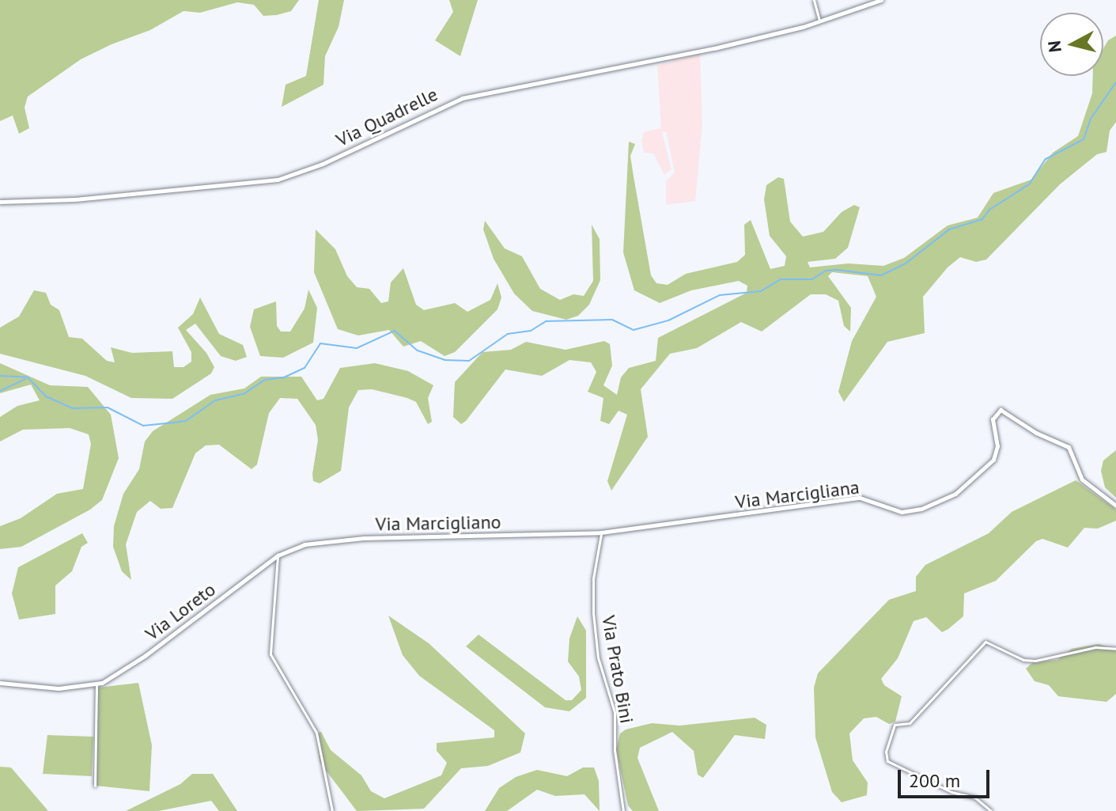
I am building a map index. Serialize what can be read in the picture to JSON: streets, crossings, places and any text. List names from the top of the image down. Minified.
{"streets":{"street":["Via Quadrelle","Via Marcigliana","Via Marcigliano","Via Loreto","Via Prato Bini"]},"crossings":[["Via Marcigliana","Via Marcigliano"],["Via Marcigliana","Via Prato Bini"],["Via Marcigliano","Via Loreto"],["Via Marcigliano","Via Prato Bini"]],"scale_bar":"200 m","north":"left"}
